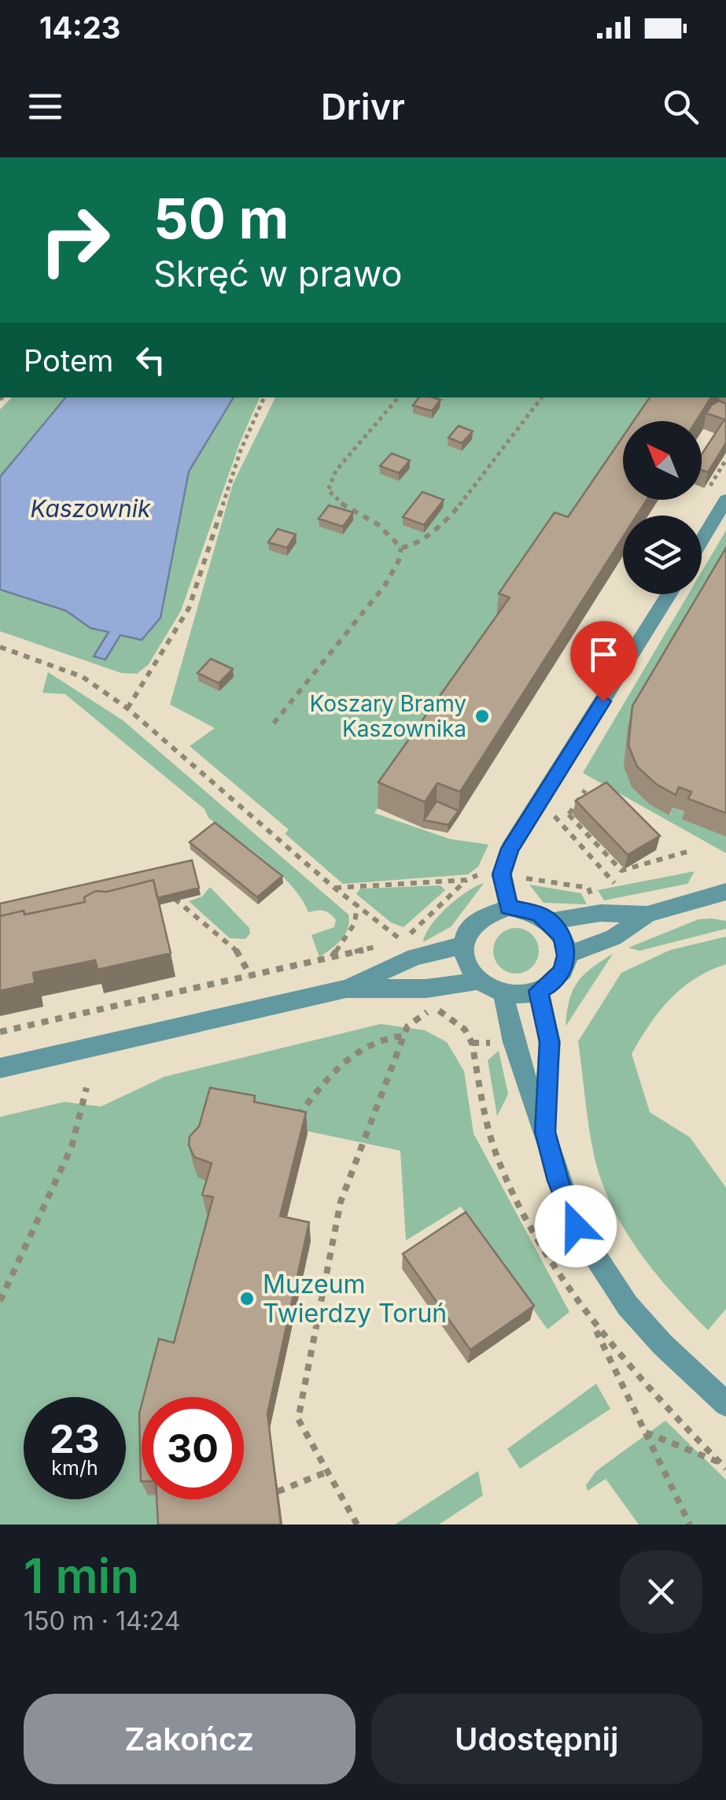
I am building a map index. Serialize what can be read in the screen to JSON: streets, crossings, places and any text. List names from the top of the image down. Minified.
{"water":["Kaszownik"],"places":["Koszary Bramy Kaszownika","Muzeum Twierdzy Toruń"],"north":"top left","page":{"status":"14:23","header":"Drivr","turn":["50 m","Skręć w prawo"],"then":"Potem","speed":"23 km/h","limit":"30","heading":["1 min","150 m · 14:24"],"buttons":["Zakończ","Udostępnij"]}}
